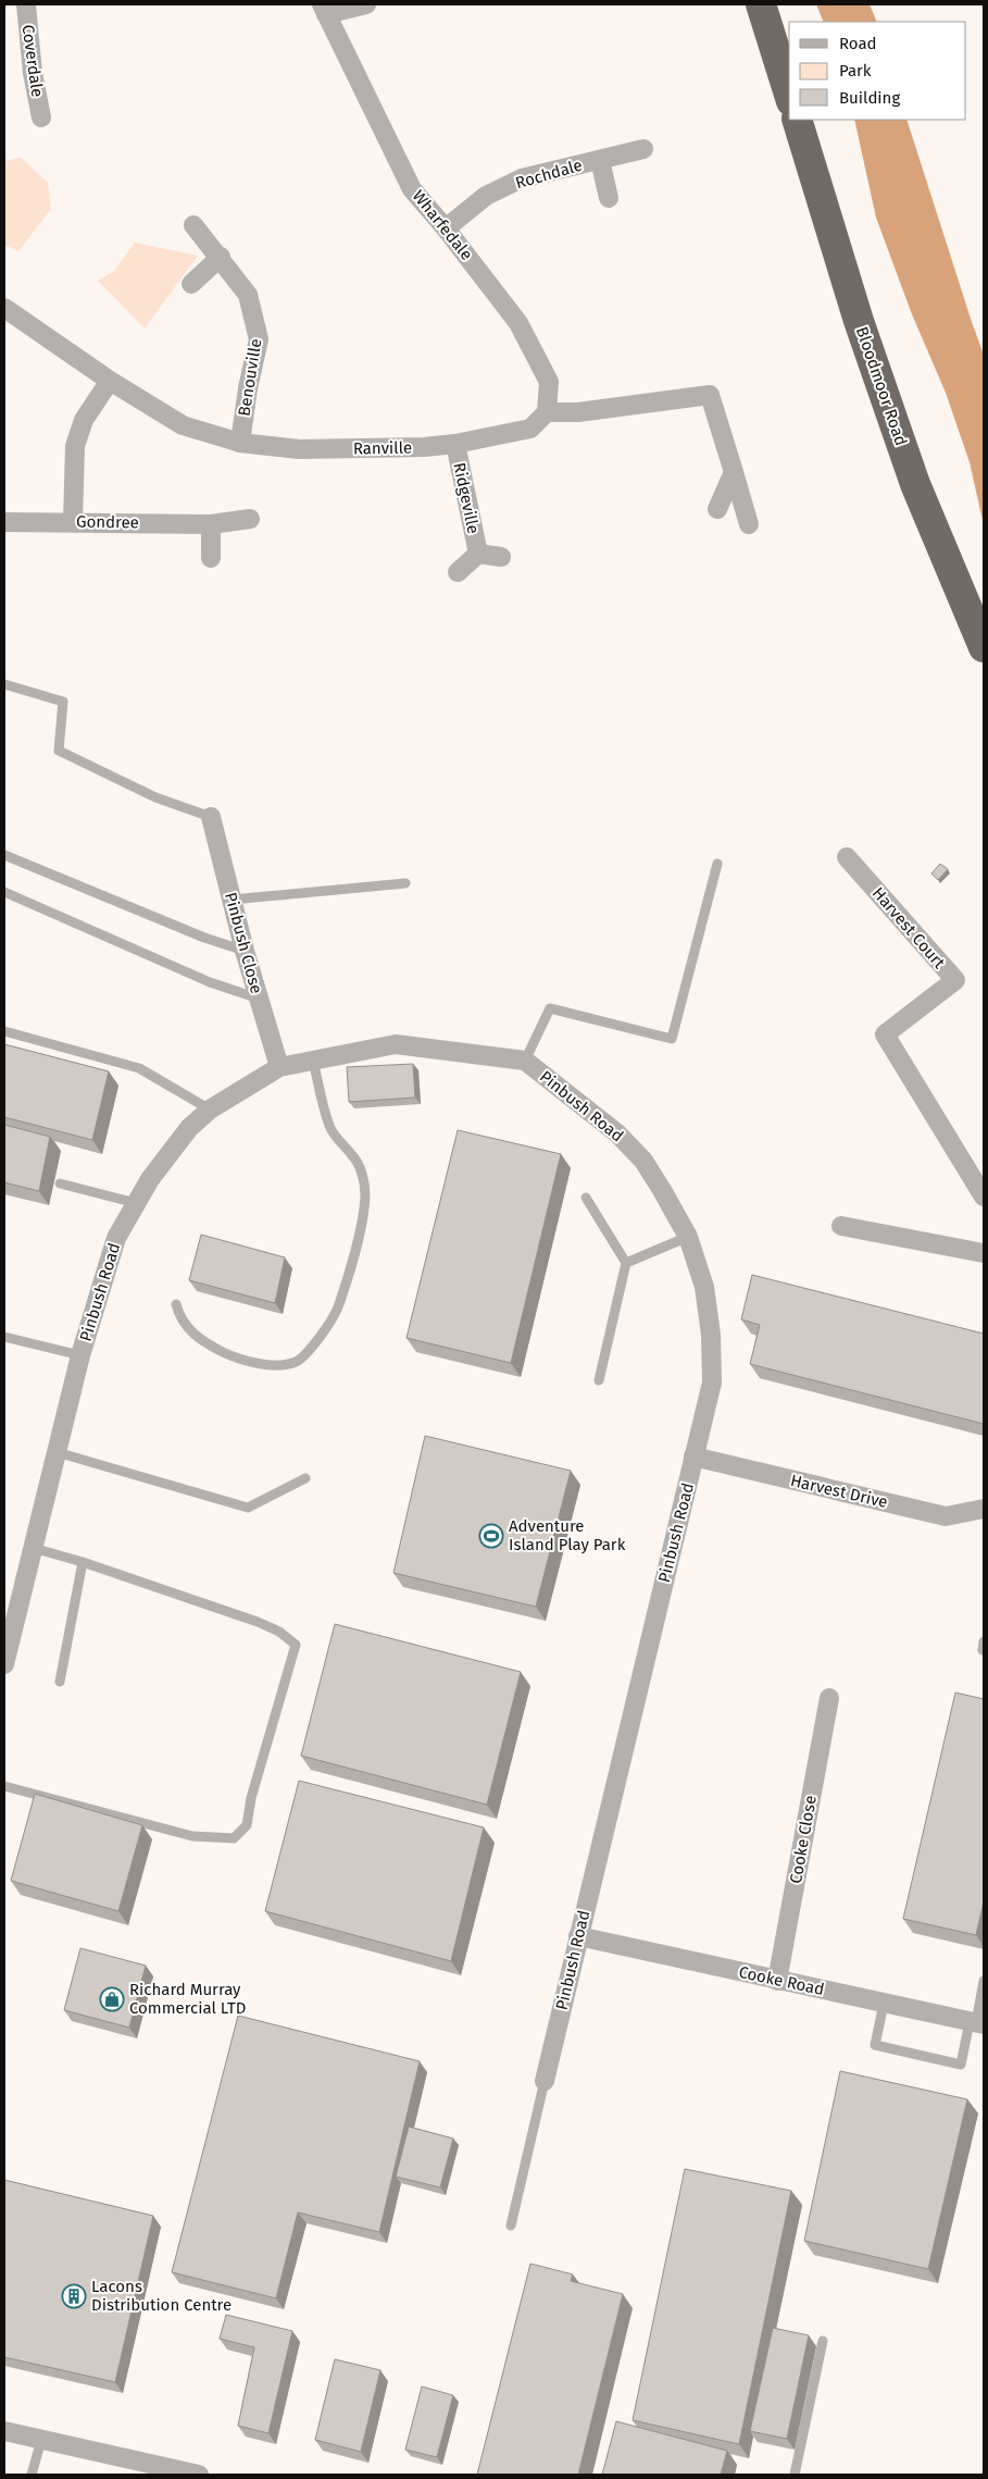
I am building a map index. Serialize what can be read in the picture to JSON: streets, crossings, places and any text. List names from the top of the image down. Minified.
{"streets":{"highway":["Bloodmoor Road"],"street":["Coverdale","Rochdale","Wharfedale","Benouville","Ranville","Ridgeville","Gondree","Harvest Court","Pinbush Close","Pinbush Road","Harvest Drive","Cooke Close","Cooke Road"]},"crossings":[["Rochdale","Wharfedale"],["Wharfedale","Ranville"],["Benouville","Ranville"],["Ranville","Ridgeville"],["Pinbush Close","Pinbush Road"],["Pinbush Road","Harvest Drive"],["Pinbush Road","Cooke Road"],["Cooke Close","Cooke Road"]],"places":{"sports":["Adventure Island Play Park"],"shop":["Richard Murray Commercial LTD"],"building":["Lacons Distribution Centre"]},"legend":["Road","Park","Building"]}
